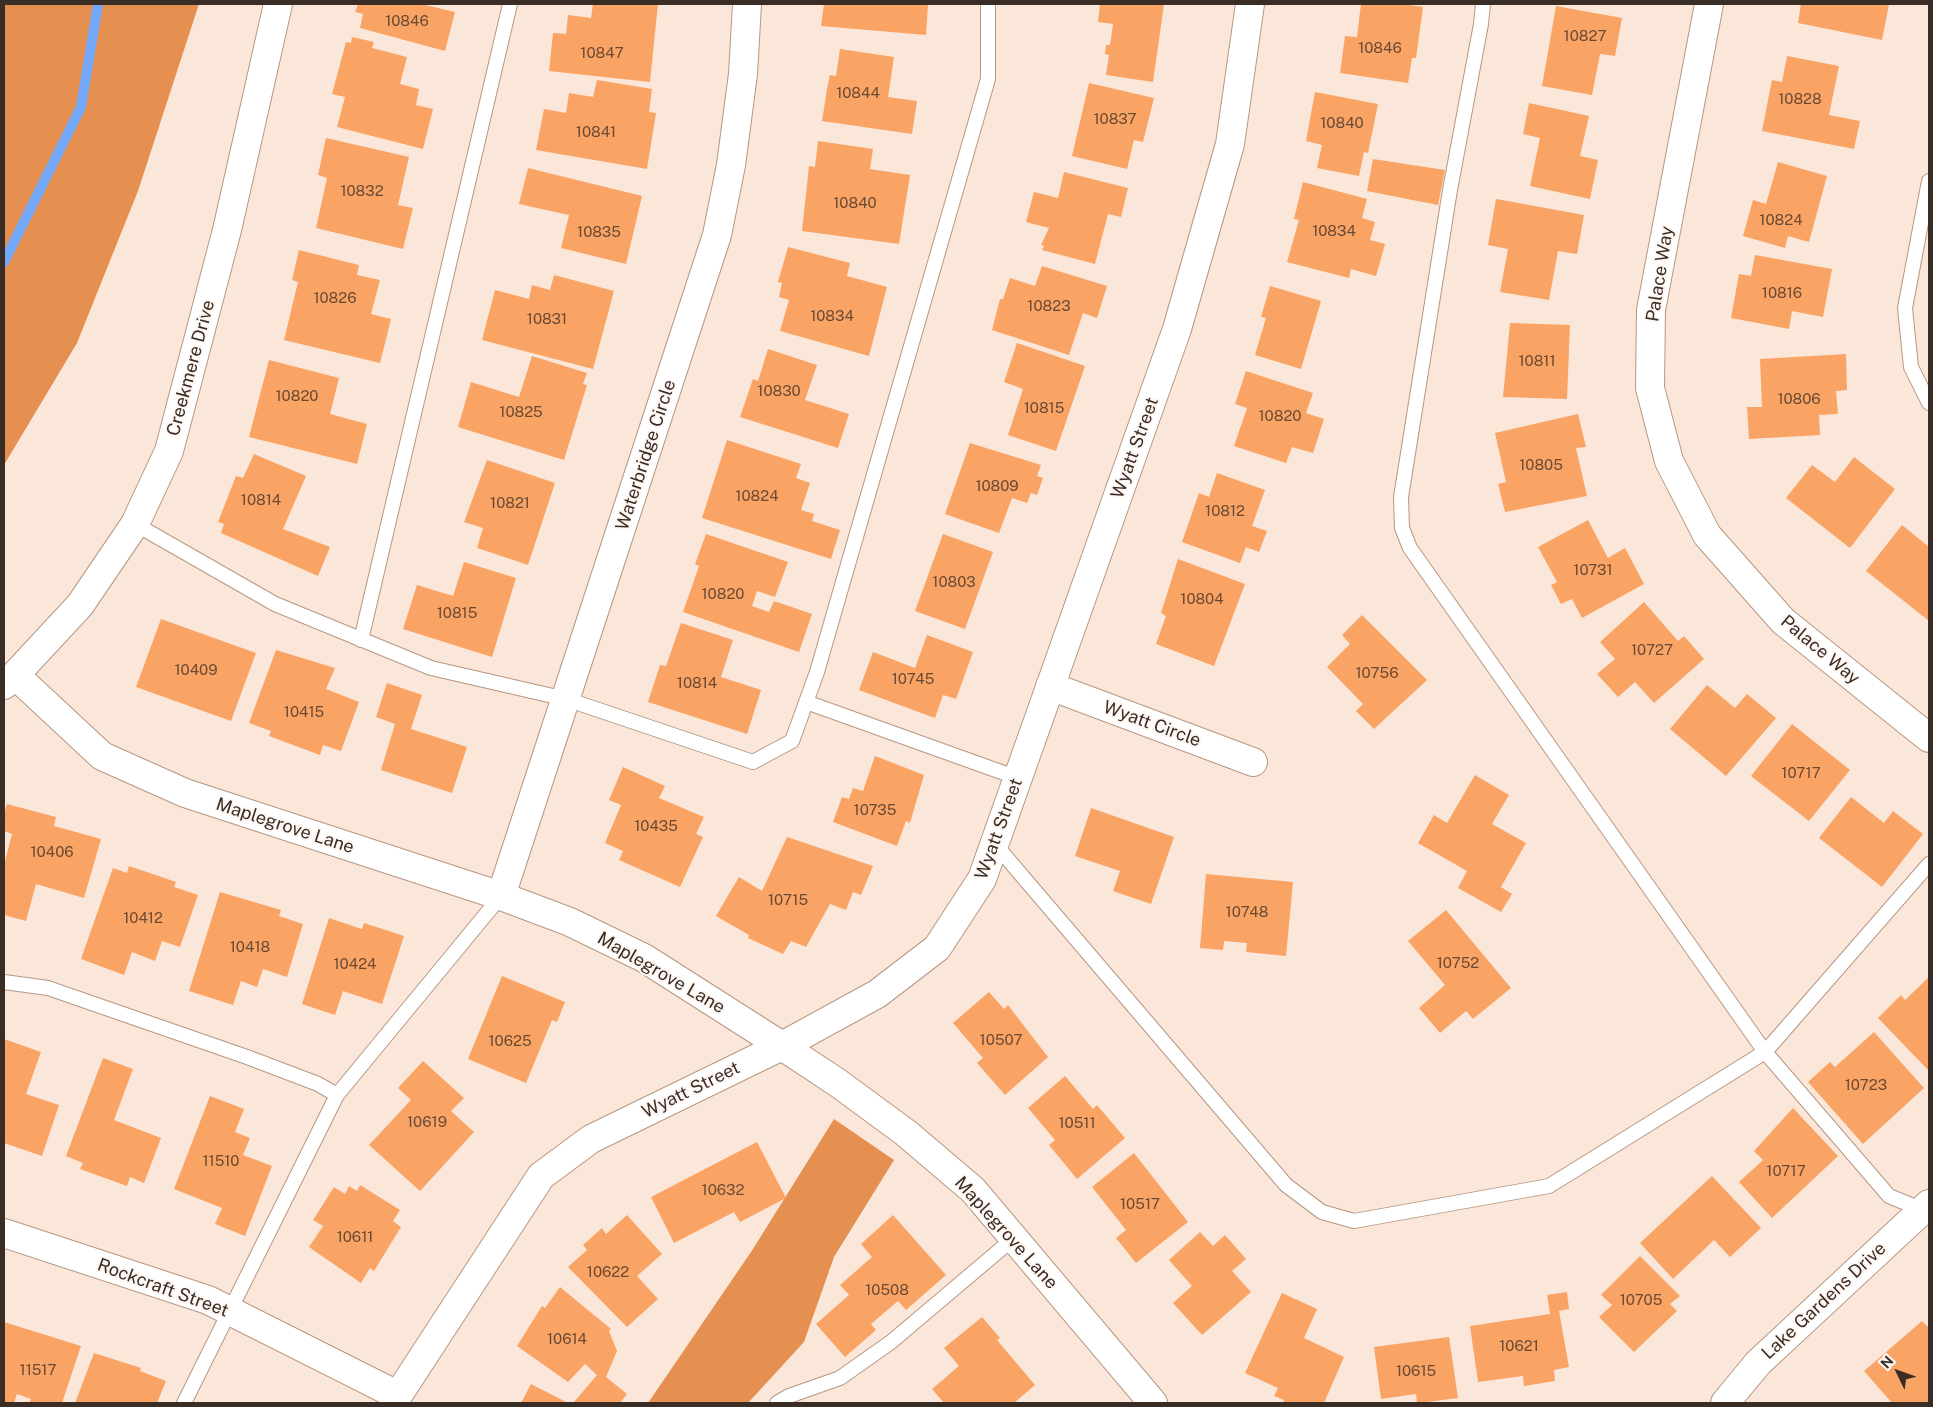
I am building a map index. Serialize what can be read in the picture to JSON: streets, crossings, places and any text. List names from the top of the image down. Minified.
{"streets":{"street":["Palace Way","Creekmere Drive","Wyatt Street","Waterbridge Circle","Wyatt Circle","Maplegrove Lane","Rockcraft Street","Lake Gardens Drive"]},"crossings":[["Creekmere Drive","Maplegrove Lane"],["Wyatt Street","Wyatt Circle"],["Wyatt Street","Maplegrove Lane"],["Wyatt Street","Rockcraft Street"],["Waterbridge Circle","Maplegrove Lane"]],"house_numbers":["10846","10827","10846","10847","10844","10828","10837","10840","10841","10832","10840","10824","10834","10835","10816","10826","10823","10834","10831","10811","10830","10820","10806","10815","10825","10820","10805","10809","10824","10814","10821","10812","10731","10803","10820","10804","10815","10727","10409","10756","10745","10814","10415","10717","10735","10435","10406","10715","10748","10412","10418","10752","10424","10507","10625","10723","10619","10511","11510","10717","10632","10517","10611","10622","10508","10705","10614","10621","11517","10615"],"north":"top left"}
